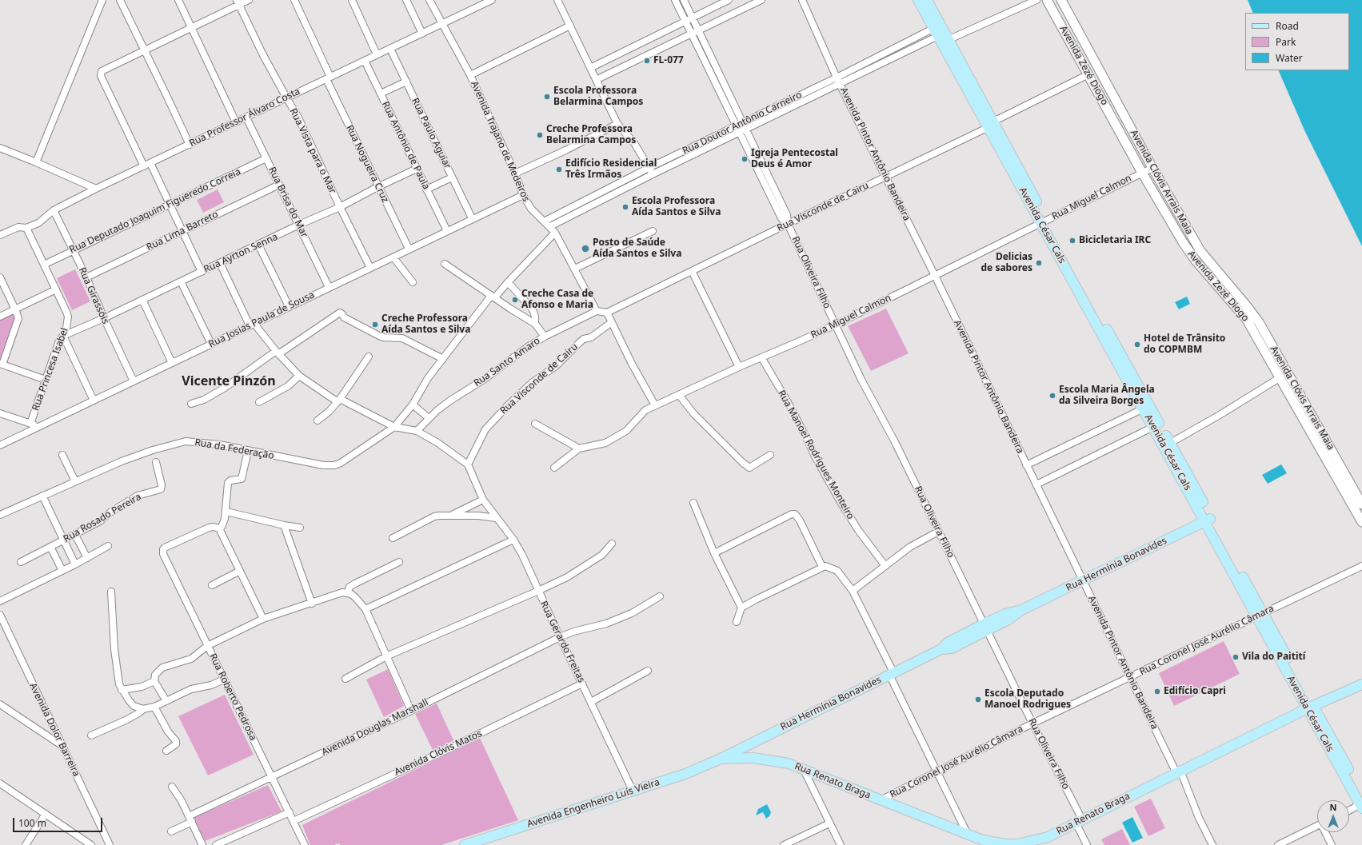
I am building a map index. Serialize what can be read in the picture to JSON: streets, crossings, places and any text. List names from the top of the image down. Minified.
{"streets":{"main road":["Avenida Zezé Diogo","Avenida Clóvis Arrais Maia","Avenida César Cals","Rua Hermínia Bonavides","Rua Renato Braga","Avenida Engenheiro Luís Vieira"],"street":["Rua Professor Álvaro Costa","Rua Doutor Antônio Carneiro","Rua Paulo Aguiar","Avenida Trajano de Medeiros","Rua Antônio de Paula","Rua Vista para o Mar","Avenida Pintor Antônio Bandeira","Rua Nogueira Cruz","Rua Miguel Calmon","Rua Brisa do Mar","Rua Visconde de Cairu","Rua Deputado Joaquim Figueredo Correia","Rua Lima Barreto","Rua Ayrton Senna","Rua Oliveira Filho","Rua Girassóis","Rua Josias Paula de Sousa","Rua Santo Amaro","Rua Princesa Isabel","Rua da Federação","Rua Manoel Rodrigues Monteiro","Rua Rosado Pereira","Rua Coronel José Aurélio Câmara","Rua Gerardo Freitas","Rua Roberto Pedrosa","Avenida Douglas Marshall","Avenida Dolor Barreira","Avenida Clóvis Matos"]},"crossings":[["Avenida Zezé Diogo","Rua Miguel Calmon"],["Avenida Zezé Diogo","Rua Visconde de Cairu"],["Rua Professor Álvaro Costa","Rua Paulo Aguiar"],["Rua Professor Álvaro Costa","Avenida Trajano de Medeiros"],["Rua Professor Álvaro Costa","Rua Antônio de Paula"],["Rua Professor Álvaro Costa","Rua Vista para o Mar"],["Rua Professor Álvaro Costa","Rua Nogueira Cruz"],["Rua Professor Álvaro Costa","Rua Brisa do Mar"],["Rua Professor Álvaro Costa","Rua Girassóis"],["Rua Professor Álvaro Costa","Rua Princesa Isabel"],["Rua Doutor Antônio Carneiro","Avenida Trajano de Medeiros"],["Rua Doutor Antônio Carneiro","Avenida Pintor Antônio Bandeira"],["Rua Doutor Antônio Carneiro","Avenida César Cals"],["Rua Doutor Antônio Carneiro","Rua Oliveira Filho"],["Rua Paulo Aguiar","Rua Josias Paula de Sousa"],["Avenida Trajano de Medeiros","Rua Josias Paula de Sousa"],["Avenida Trajano de Medeiros","Rua Santo Amaro"],["Rua Antônio de Paula","Rua Ayrton Senna"],["Rua Antônio de Paula","Rua Josias Paula de Sousa"],["Rua Vista para o Mar","Rua Ayrton Senna"],["Rua Vista para o Mar","Rua Josias Paula de Sousa"],["Avenida Pintor Antônio Bandeira","Rua Miguel Calmon"],["Avenida Pintor Antônio Bandeira","Rua Visconde de Cairu"],["Avenida Pintor Antônio Bandeira","Rua Hermínia Bonavides"],["Avenida Pintor Antônio Bandeira","Rua Coronel José Aurélio Câmara"],["Avenida Pintor Antônio Bandeira","Rua Renato Braga"],["Rua Nogueira Cruz","Rua Ayrton Senna"],["Rua Nogueira Cruz","Rua Josias Paula de Sousa"],["Avenida Clóvis Arrais Maia","Rua Miguel Calmon"],["Rua Miguel Calmon","Avenida César Cals"],["Rua Miguel Calmon","Rua Oliveira Filho"],["Rua Miguel Calmon","Rua Manoel Rodrigues Monteiro"],["Rua Brisa do Mar","Rua Deputado Joaquim Figueredo Correia"],["Rua Brisa do Mar","Rua Lima Barreto"],["Rua Brisa do Mar","Rua Ayrton Senna"],["Rua Brisa do Mar","Rua Josias Paula de Sousa"],["Rua Visconde de Cairu","Avenida César Cals"],["Rua Visconde de Cairu","Rua Oliveira Filho"],["Rua Visconde de Cairu","Rua Gerardo Freitas"],["Rua Deputado Joaquim Figueredo Correia","Rua Girassóis"],["Rua Deputado Joaquim Figueredo Correia","Rua Princesa Isabel"],["Avenida César Cals","Rua Hermínia Bonavides"],["Avenida César Cals","Rua Coronel José Aurélio Câmara"],["Avenida César Cals","Rua Renato Braga"],["Rua Lima Barreto","Rua Girassóis"],["Rua Ayrton Senna","Rua Girassóis"],["Rua Ayrton Senna","Rua Princesa Isabel"],["Rua Oliveira Filho","Rua Hermínia Bonavides"],["Rua Oliveira Filho","Rua Coronel José Aurélio Câmara"],["Rua Oliveira Filho","Rua Renato Braga"],["Rua Girassóis","Rua Josias Paula de Sousa"],["Rua Hermínia Bonavides","Rua Renato Braga"],["Rua Hermínia Bonavides","Avenida Engenheiro Luís Vieira"],["Rua Coronel José Aurélio Câmara","Rua Renato Braga"],["Rua Gerardo Freitas","Avenida Douglas Marshall"],["Rua Gerardo Freitas","Avenida Clóvis Matos"],["Rua Gerardo Freitas","Avenida Engenheiro Luís Vieira"],["Rua Roberto Pedrosa","Avenida Douglas Marshall"],["Rua Roberto Pedrosa","Avenida Clóvis Matos"],["Rua Renato Braga","Avenida Engenheiro Luís Vieira"]],"districts":["Vicente Pinzón"],"places":["FL-077","Escola Professora Belarmina Campos","Creche Professora Belarmina Campos","Igreja Pentecostal Deus é Amor","Edifício Residencial Três Irmãos","Escola Professora Aída Santos e Silva","Bicicletaria IRC","Posto de Saúde Aída Santos e Silva","Delicias de sabores","Creche Casa de Afonso e Maria","Creche Professora Aída Santos e Silva","Hotel de Trânsito do COPMBM","Escola Maria Ângela da Silveira Borges","Vila do Paitití","Edifício Capri","Escola Deputado Manoel Rodrigues"],"legend":["Road","Park","Water"],"scale_bar":"100 m","north":"top"}
